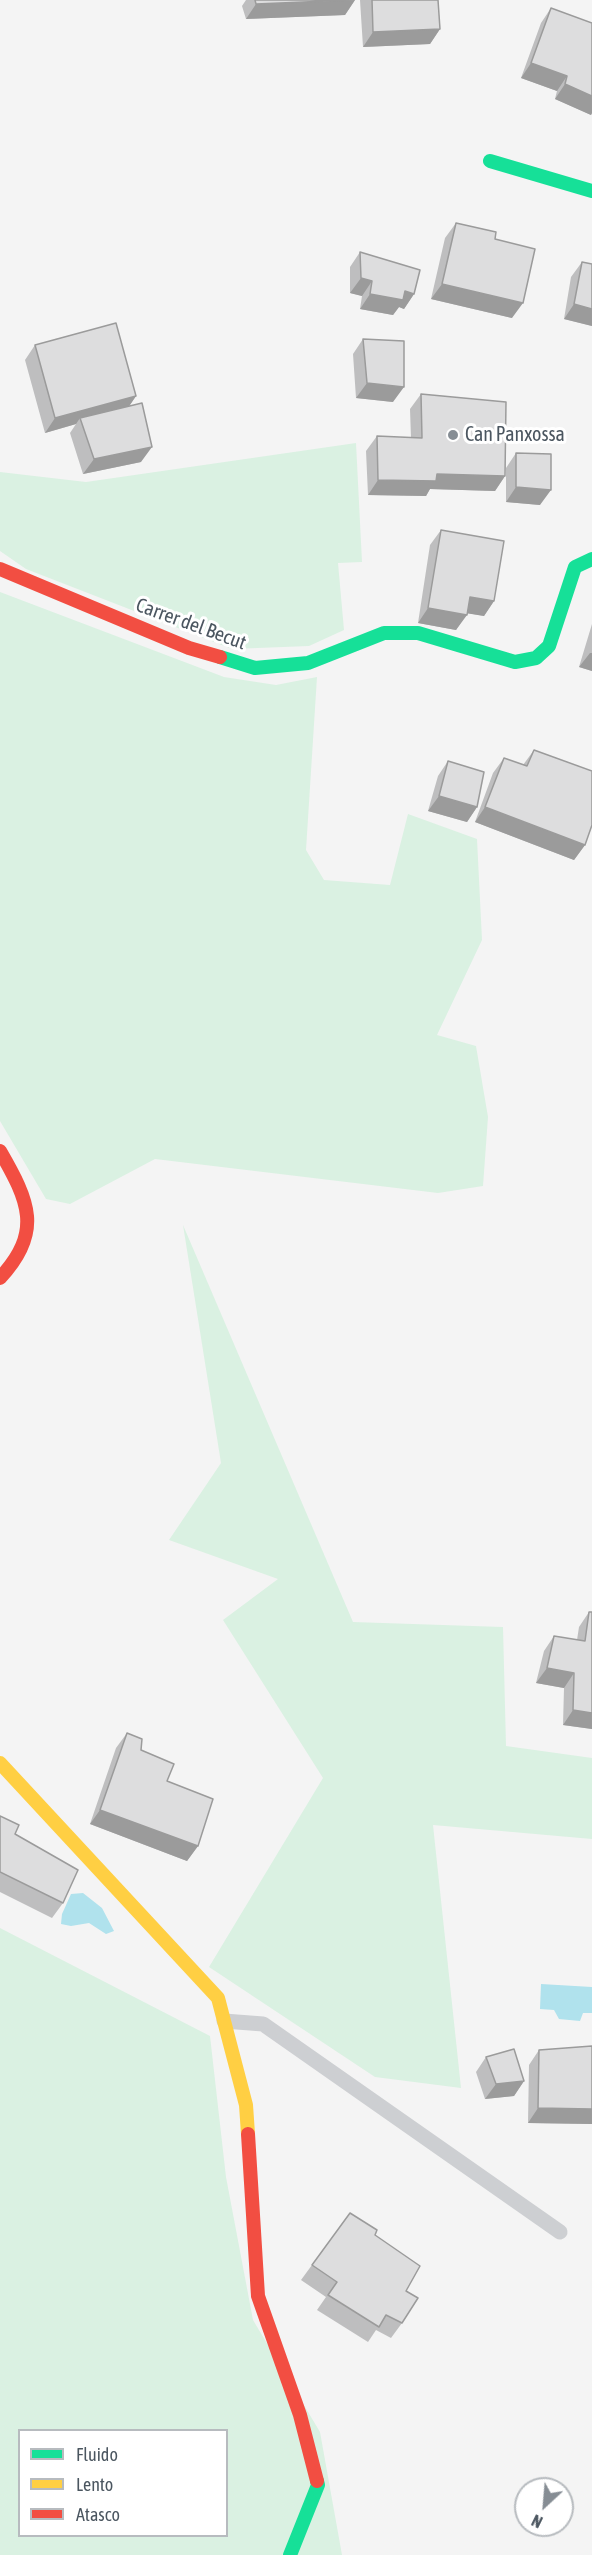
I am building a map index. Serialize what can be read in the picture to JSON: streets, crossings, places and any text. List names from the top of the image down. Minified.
{"streets":{"street":["Carrer del Becut"]},"places":["Can Panxossa"],"legend":["Fluido","Lento","Atasco"],"north":"bottom left"}
